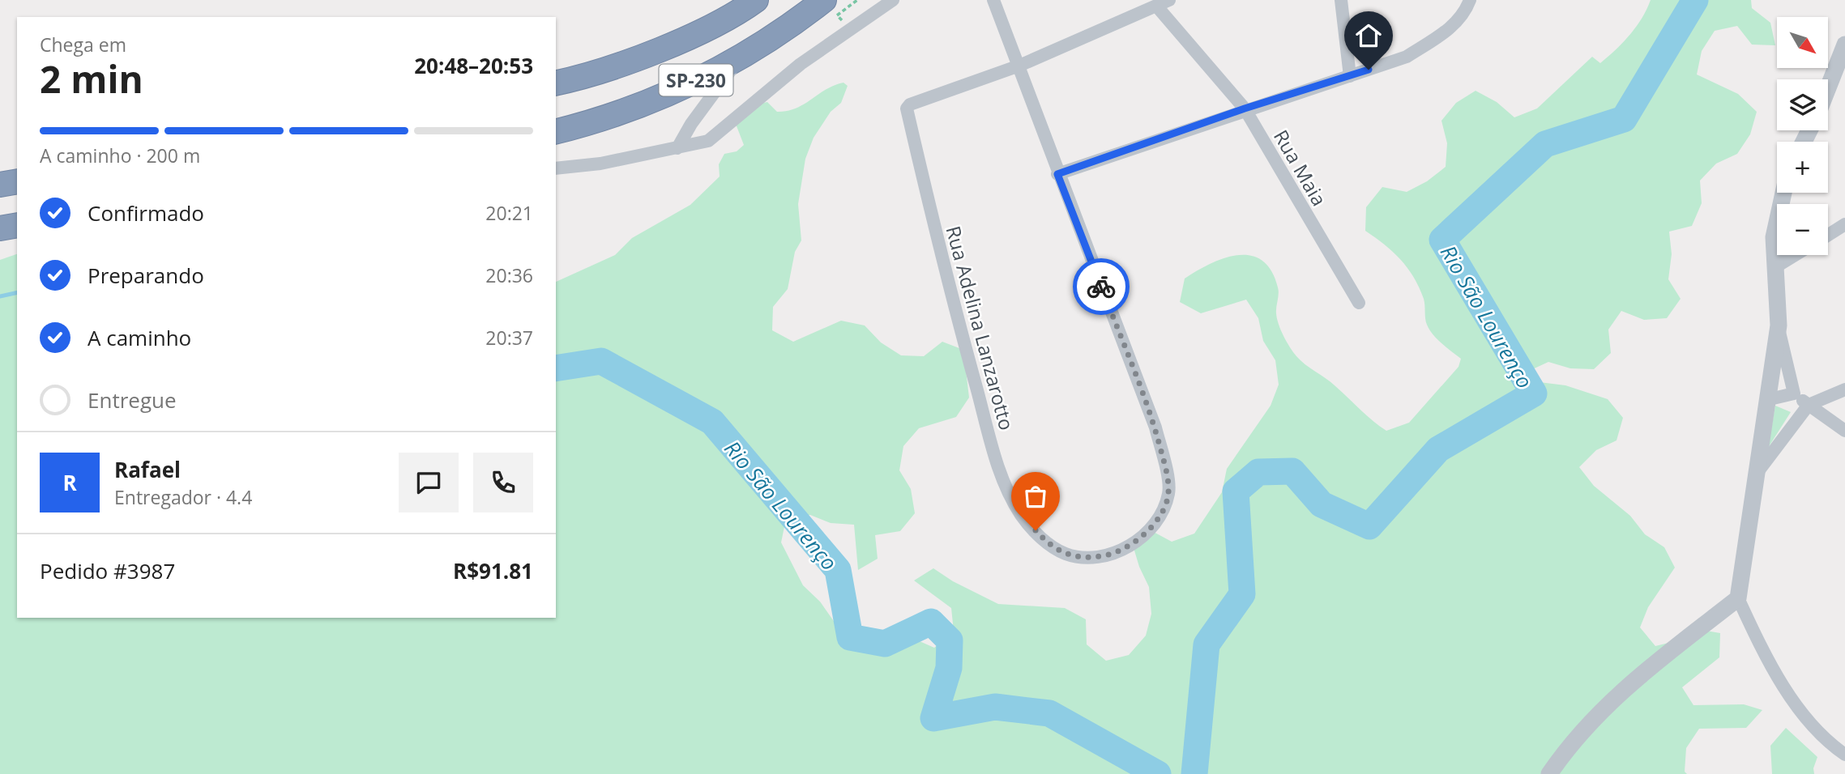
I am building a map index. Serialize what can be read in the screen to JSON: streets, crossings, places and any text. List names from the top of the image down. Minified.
{"streets":{"highway":["SP-230"],"street":["Rua Maia","Rua Adelina Lanzarotto"]},"water":["Rio São Lourenço"],"north":"bottom right","page":{"map_buttons":["+","−"],"heading":["2 min","Chega em","20:48–20:53"],"panel":["Rafael","Entregador · 4.4","Pedido #3987","R$91.81"],"bar":"A caminho · 200 m","list":[["Confirmado","20:21"],["Preparando","20:36"],["A caminho","20:37"],"Entregue"],"round":"R"}}
